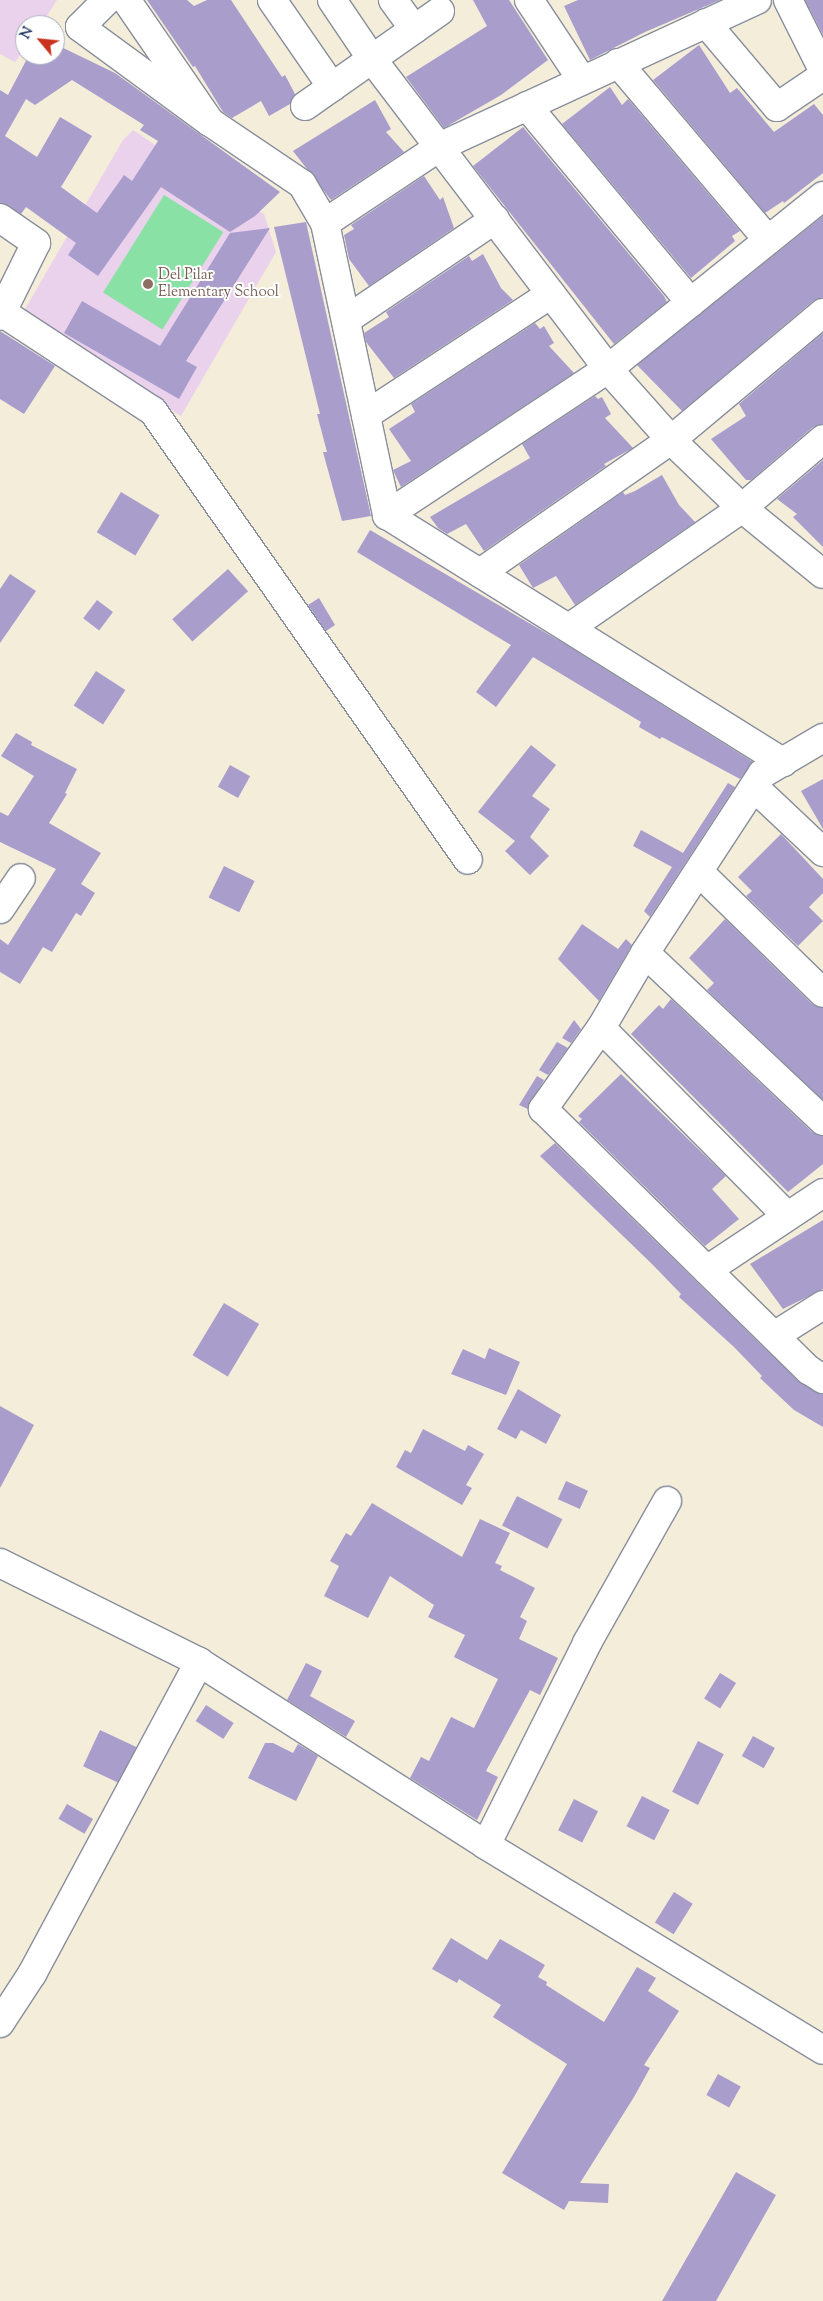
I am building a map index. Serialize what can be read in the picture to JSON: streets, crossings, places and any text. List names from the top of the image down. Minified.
{"places":["Del Pilar Elementary School"],"north":"top left"}
